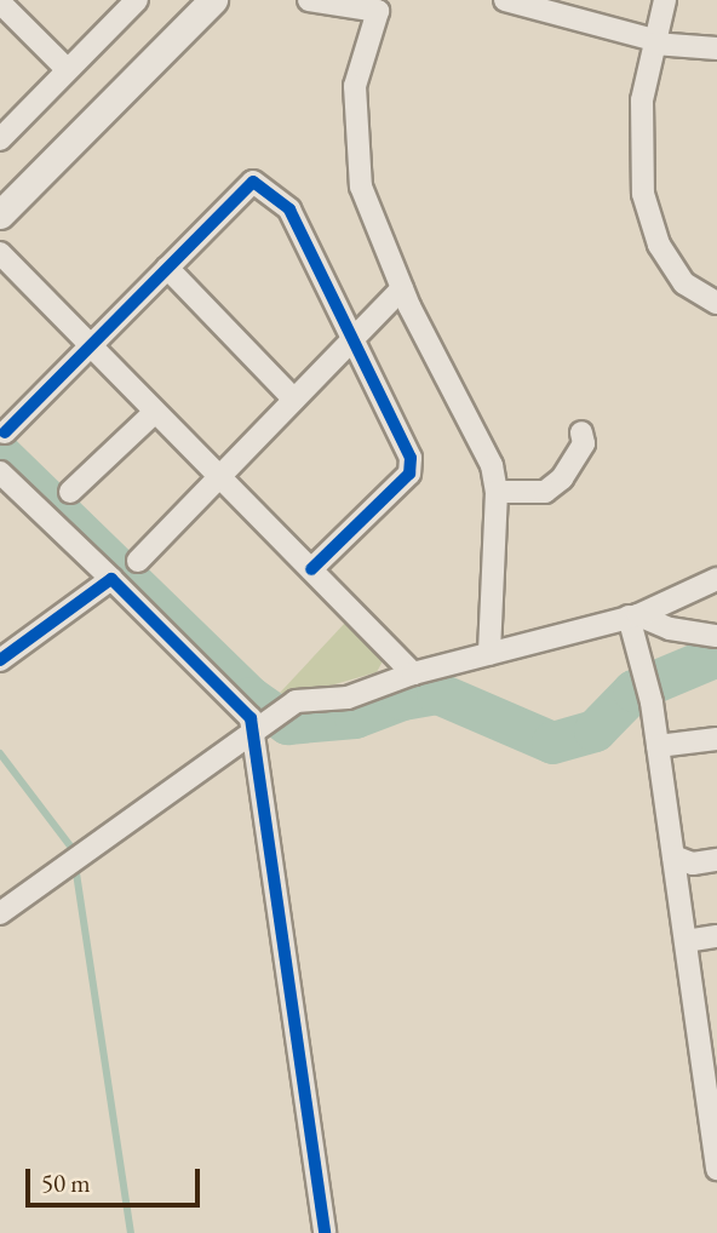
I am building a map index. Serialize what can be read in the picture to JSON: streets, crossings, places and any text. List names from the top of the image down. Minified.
{"scale_bar":"50 m"}
